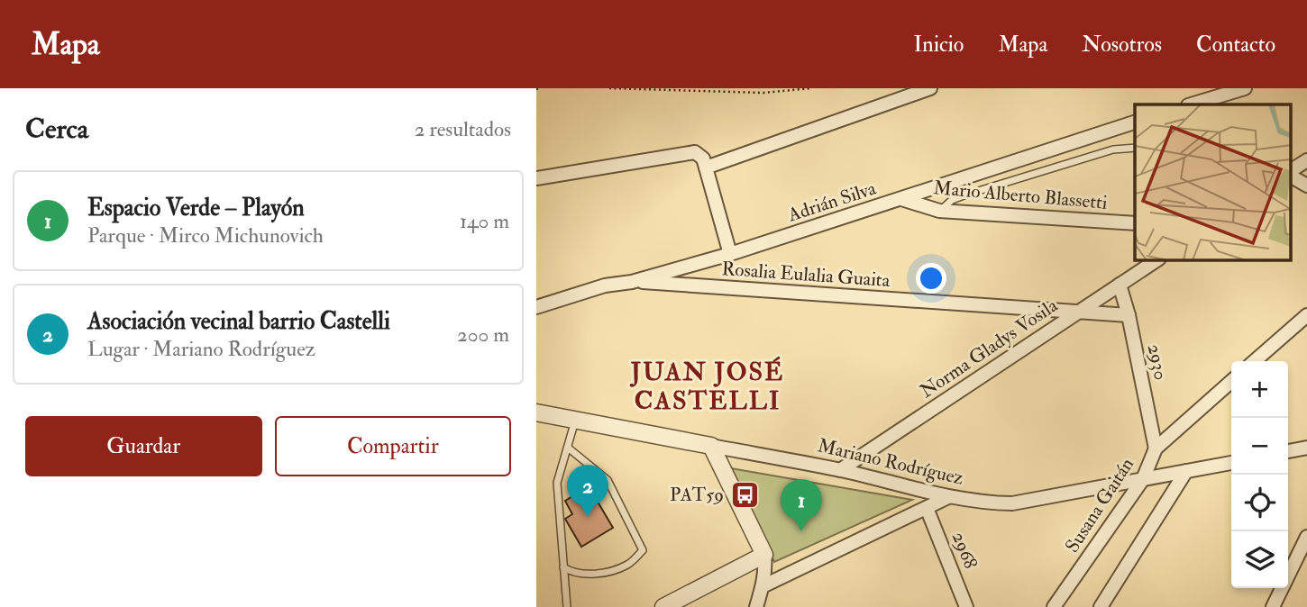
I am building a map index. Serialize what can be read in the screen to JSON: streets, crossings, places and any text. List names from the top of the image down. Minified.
{"streets":{"street":["Mario Alberto Blassetti","Adrián Silva","Rosalia Eulalia Guaita","Norma Gladys Vosila","2930","Mariano Rodríguez","Susana Gaitán","2968"]},"crossings":[["Mario Alberto Blassetti","Adrián Silva"],["Adrián Silva","Rosalia Eulalia Guaita"],["Rosalia Eulalia Guaita","Norma Gladys Vosila"],["Rosalia Eulalia Guaita","2930"],["Norma Gladys Vosila","2930"],["Norma Gladys Vosila","Mariano Rodríguez"],["2930","Susana Gaitán"],["Mariano Rodríguez","Susana Gaitán"]],"districts":["JUAN JOSÉ CASTELLI"],"places":{"bus stop":["PAT59"]},"page":{"header":"Mapa","nav":["Inicio","Mapa","Nosotros","Contacto"],"heading":["Cerca","2 resultados"],"list":[{"mark":"1","name":"Espacio Verde – Playón","note":"Parque · Mirco Michunovich","value":"140 m"},{"mark":"2","name":"Asociación vecinal barrio Castelli","note":"Lugar · Mariano Rodríguez","value":"200 m"}],"map_buttons":["+","−"],"buttons":["Guardar","Compartir"],"pins":["2","1"]}}
